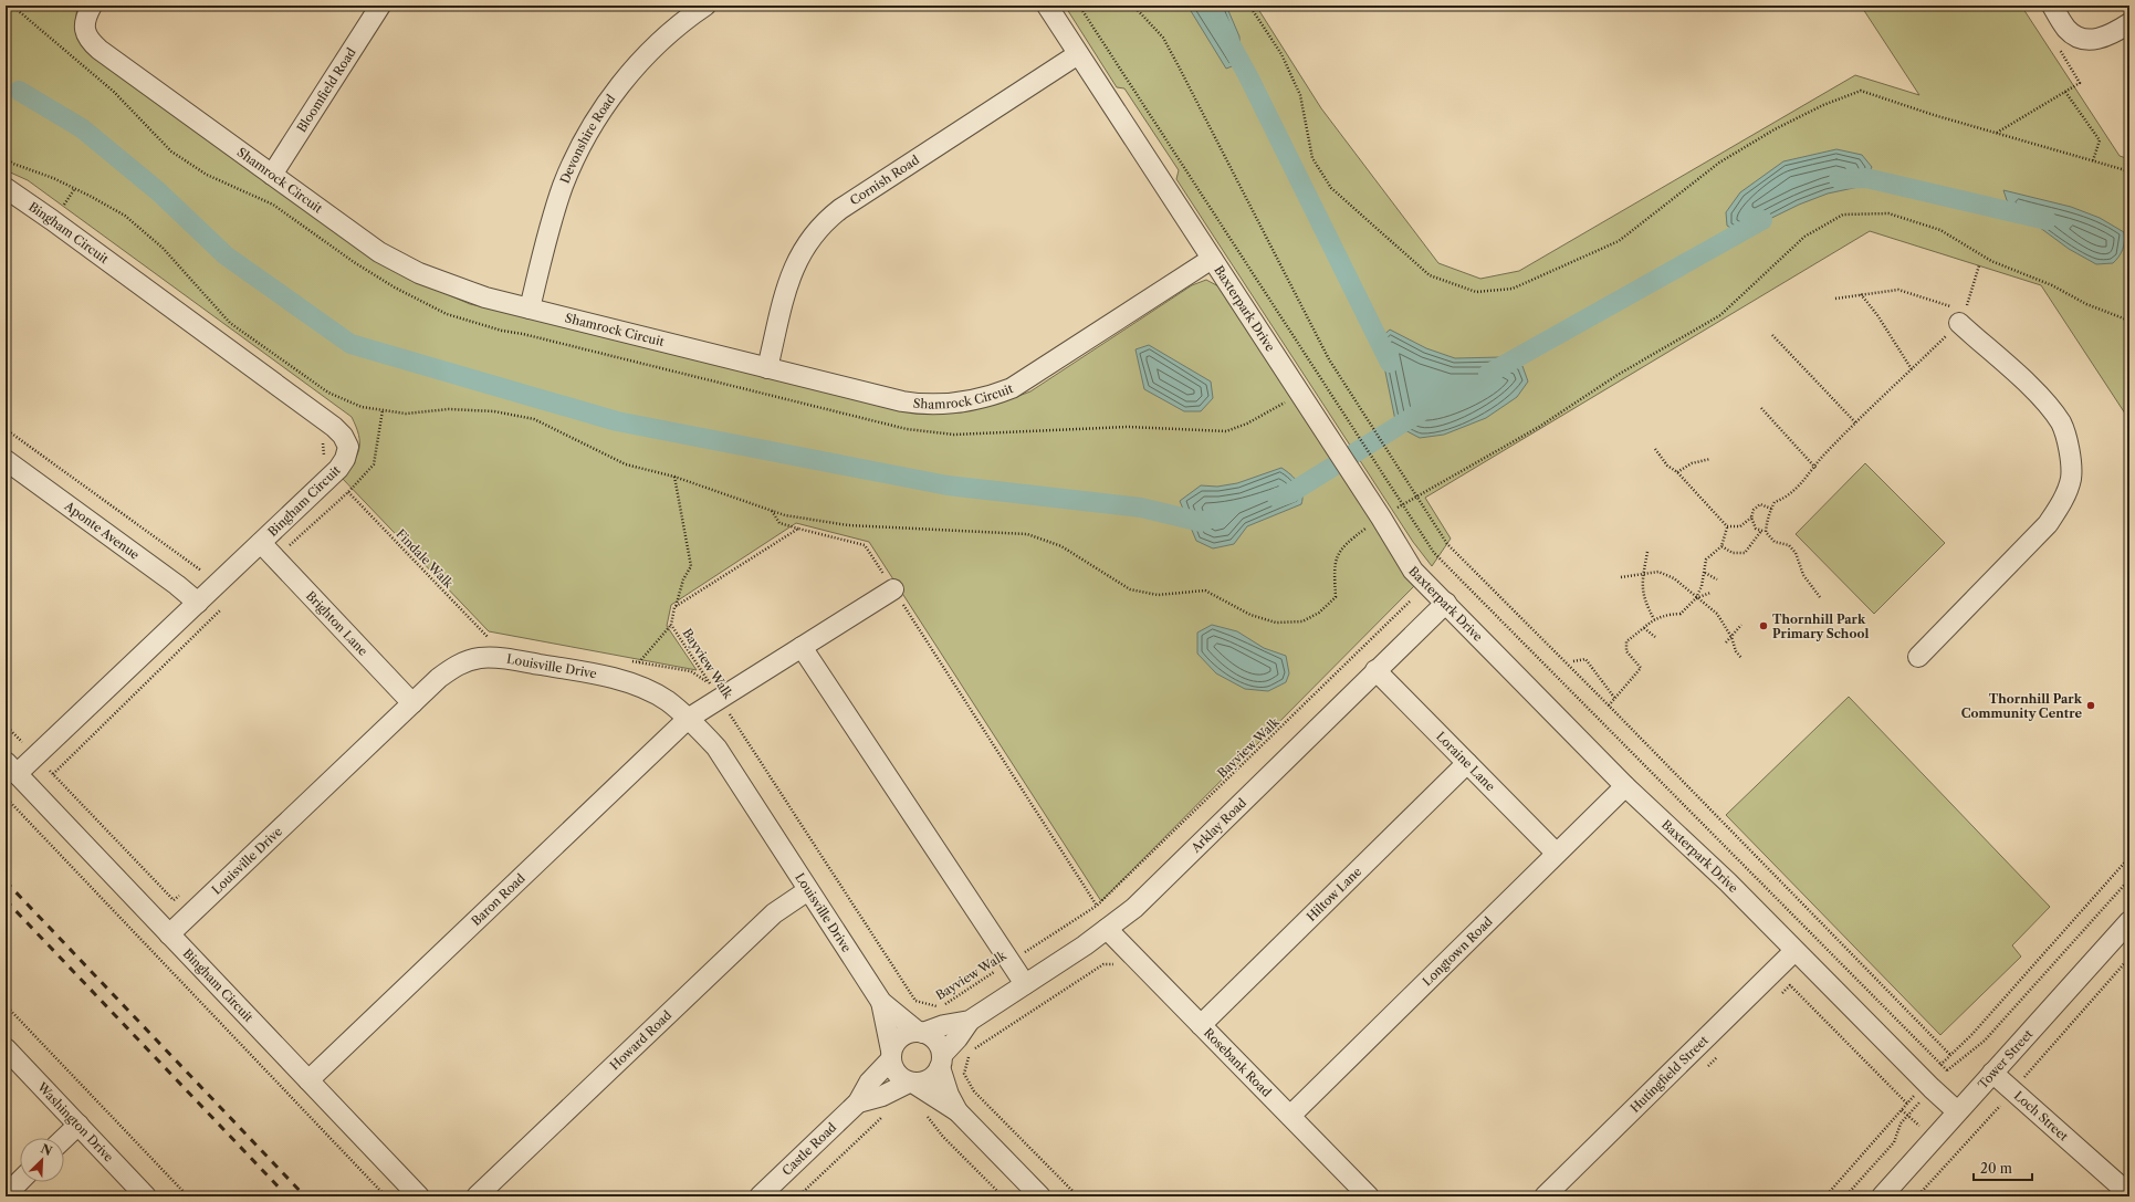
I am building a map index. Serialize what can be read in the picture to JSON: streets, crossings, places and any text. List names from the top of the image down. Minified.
{"streets":{"street":["Bloomfield Road","Devonshire Road","Cornish Road","Shamrock Circuit","Bingham Circuit","Baxterpark Drive","Aponte Avenue","Brighton Lane","Louisville Drive","Loraine Lane","Arklay Road","Hiltow Lane","Baron Road","Longtown Road","Howard Road","Tower Street","Rosebank Road","Hutingfield Street","Loch Street","Washington Drive","Castle Road"],"path":["Findale Walk","Bayview Walk"]},"crossings":[["Bloomfield Road","Shamrock Circuit"],["Devonshire Road","Shamrock Circuit"],["Cornish Road","Shamrock Circuit"],["Cornish Road","Baxterpark Drive"],["Shamrock Circuit","Baxterpark Drive"],["Bingham Circuit","Aponte Avenue"],["Bingham Circuit","Brighton Lane"],["Bingham Circuit","Louisville Drive"],["Bingham Circuit","Baron Road"],["Baxterpark Drive","Arklay Road"],["Baxterpark Drive","Longtown Road"],["Baxterpark Drive","Tower Street"],["Baxterpark Drive","Hutingfield Street"],["Brighton Lane","Louisville Drive"],["Bayview Walk","Baron Road"],["Louisville Drive","Arklay Road"],["Louisville Drive","Baron Road"],["Louisville Drive","Howard Road"],["Louisville Drive","Castle Road"],["Loraine Lane","Arklay Road"],["Loraine Lane","Hiltow Lane"],["Loraine Lane","Longtown Road"],["Arklay Road","Rosebank Road"],["Arklay Road","Castle Road"],["Hiltow Lane","Rosebank Road"],["Longtown Road","Rosebank Road"],["Tower Street","Loch Street"]],"places":["Thornhill Park Primary School","Thornhill Park Community Centre"],"scale_bar":"20 m","north":"top right"}
